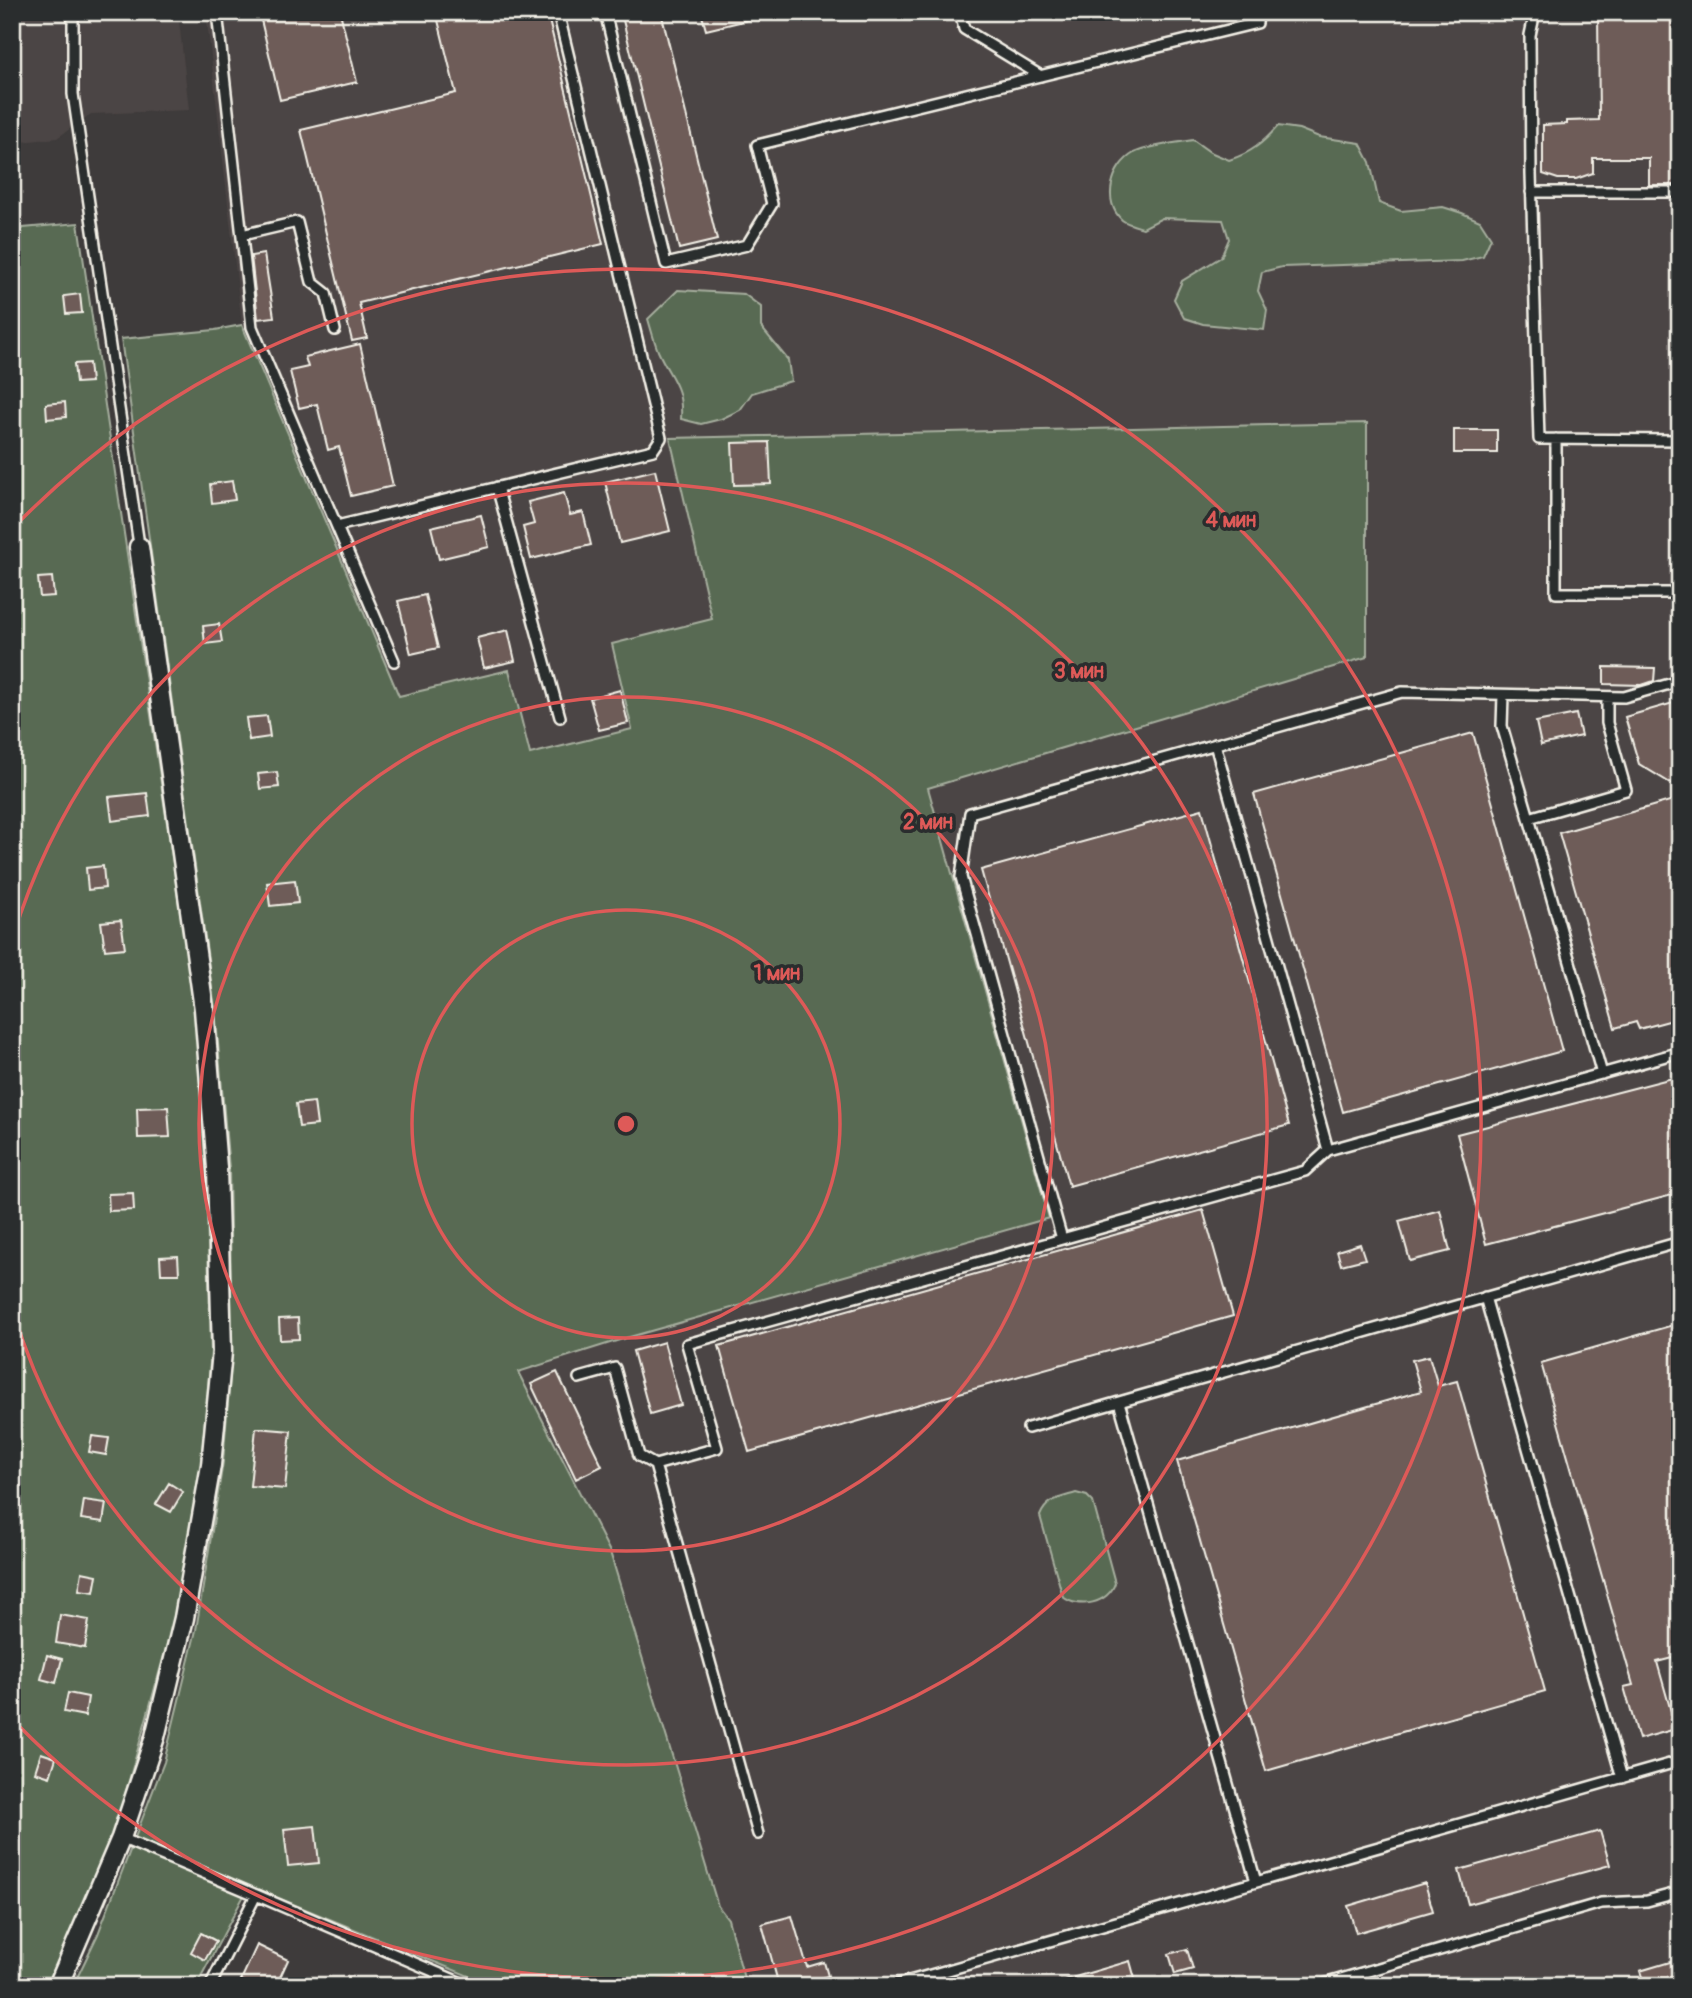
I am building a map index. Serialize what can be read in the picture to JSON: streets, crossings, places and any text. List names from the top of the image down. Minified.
{"rings":["4 мин","3 мин","2 мин","1 мин"]}
